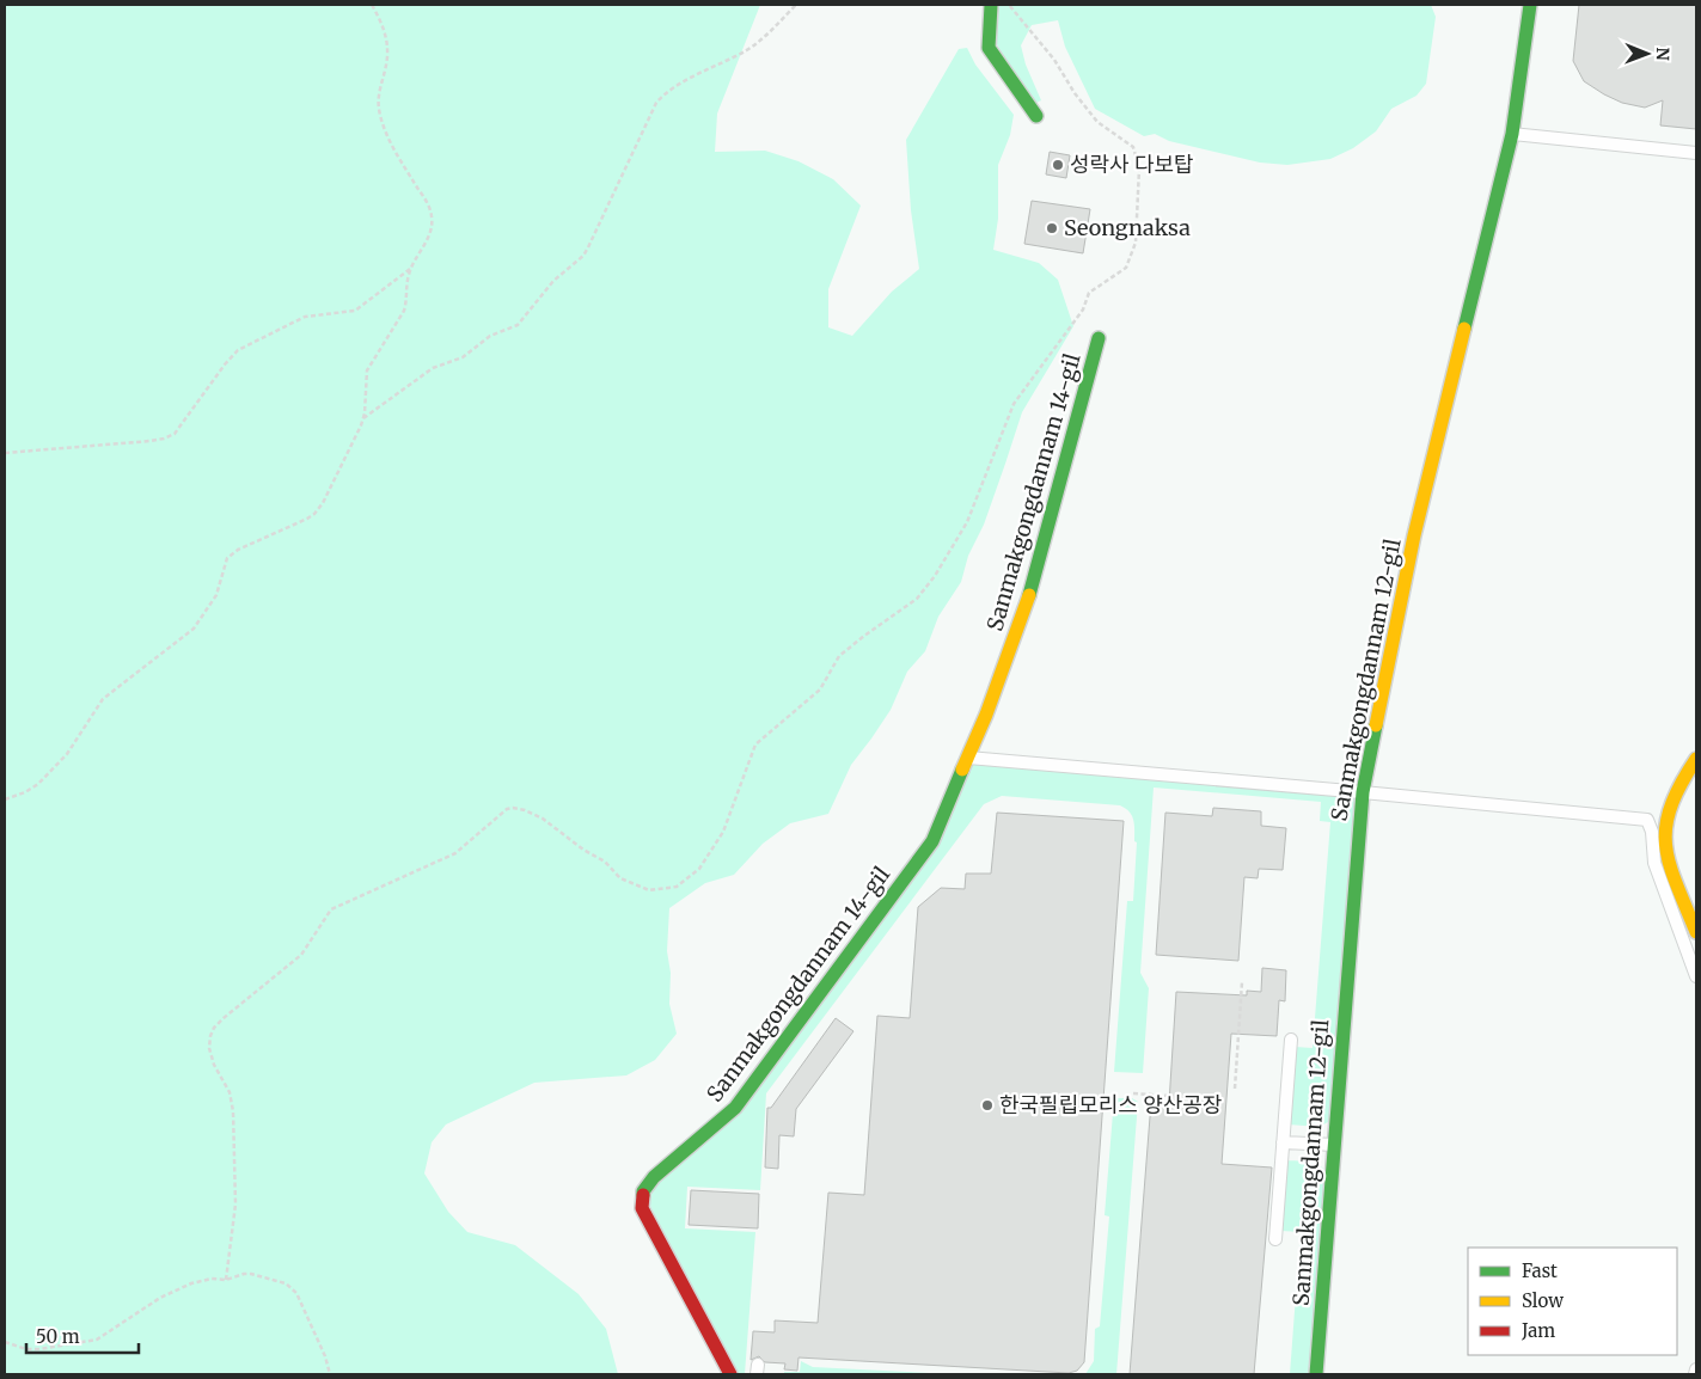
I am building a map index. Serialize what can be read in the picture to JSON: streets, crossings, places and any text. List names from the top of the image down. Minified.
{"streets":{"street":["Sanmakgongdannam 14-gil","Sanmakgongdannam 12-gil"]},"places":["성락사 다보탑","Seongnaksa","한국필립모리스 양산공장"],"legend":["Fast","Slow","Jam"],"scale_bar":"50 m","north":"right"}
